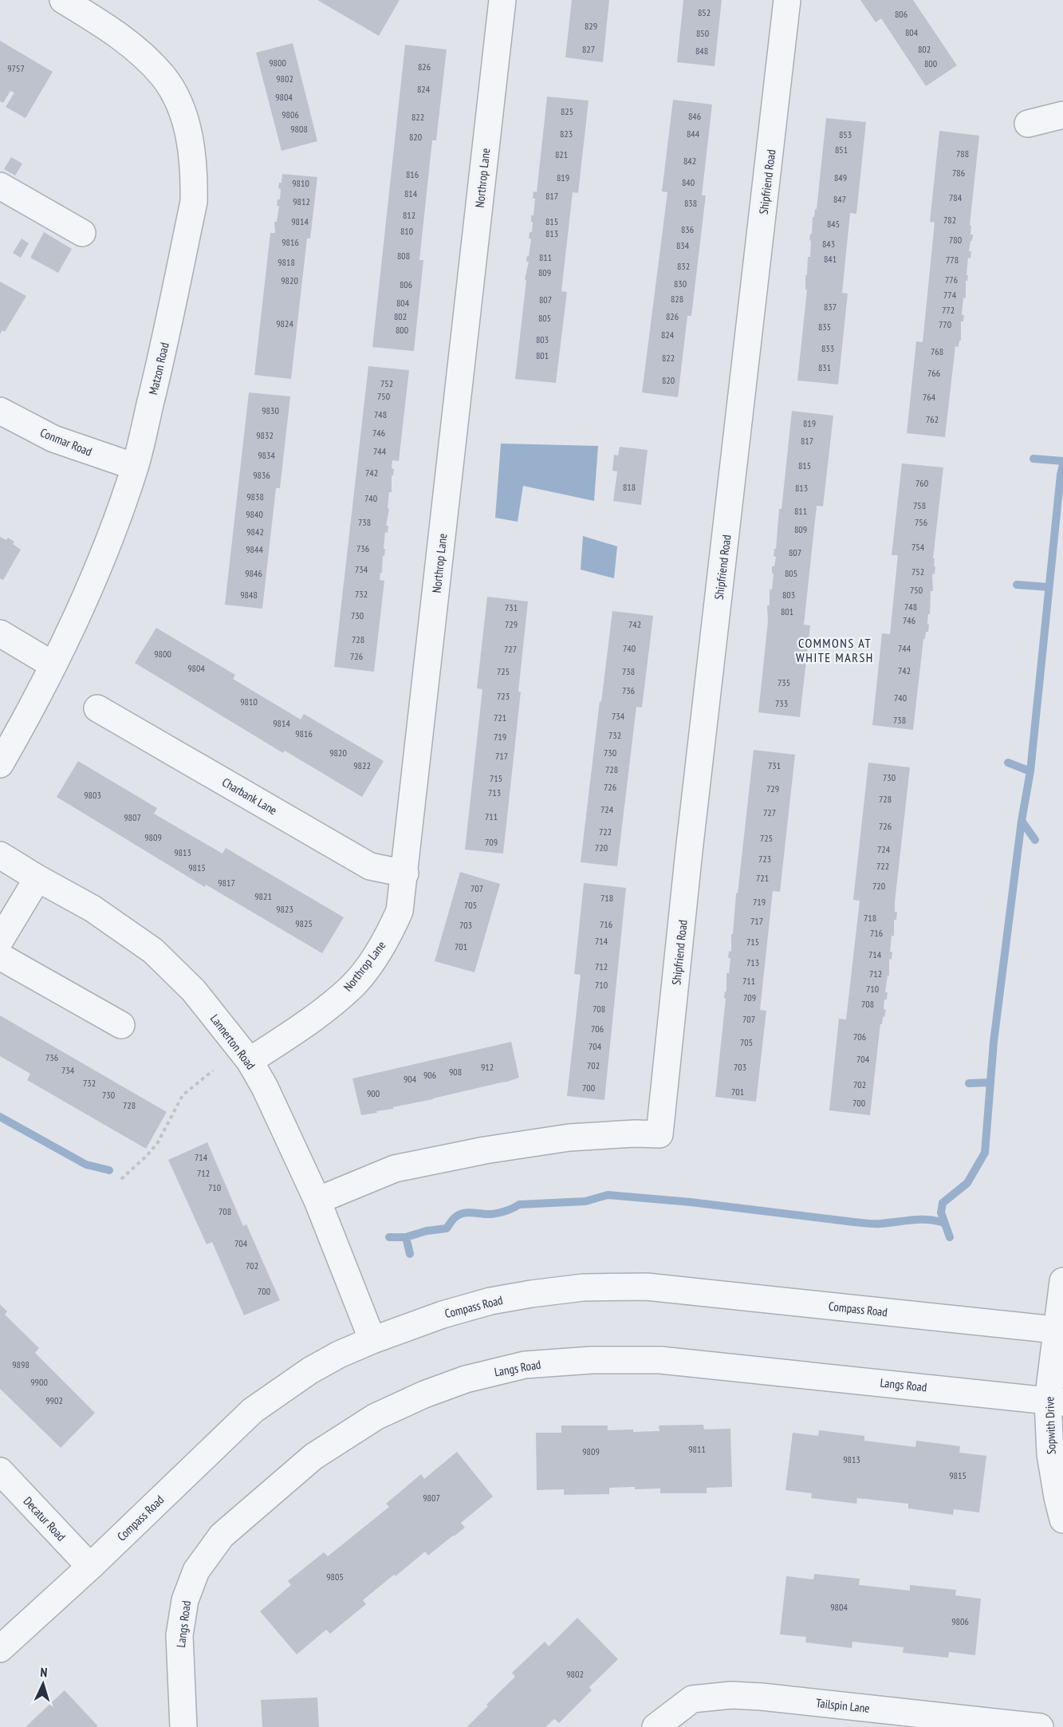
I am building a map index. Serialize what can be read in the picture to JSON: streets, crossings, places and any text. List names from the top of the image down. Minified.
{"streets":{"street":["Northrop Lane","Shipfriend Road","Matzon Road","Conmar Road","Charbank Lane","Lannerton Road","Compass Road","Langs Road","Sopwith Drive","Decatur Road","Tailspin Lane"]},"crossings":[["Northrop Lane","Charbank Lane"],["Northrop Lane","Lannerton Road"],["Shipfriend Road","Lannerton Road"],["Matzon Road","Conmar Road"],["Lannerton Road","Compass Road"],["Compass Road","Sopwith Drive"],["Compass Road","Decatur Road"],["Langs Road","Sopwith Drive"]],"districts":["COMMONS AT WHITE MARSH"],"house_numbers":["852","806","829","804","850","827","802","848","9800","800","826","9757","9802","824","9804","825","9806","846","822","9808","823","844","853","820","851","788","821","842","786","816","819","849","840","9810","814","817","784","847","9812","838","812","782","9814","815","845","836","810","813","780","9816","843","834","808","811","841","778","9818","832","809","776","9820","830","806","774","828","807","804","837","772","802","826","805","9824","770","835","800","824","803","833","768","801","822","831","766","820","752","750","764","9830","748","762","819","746","9832","817","744","9834","815","742","9836","760","818","813","9838","740","758","811","9840","738","756","809","9842","754","736","9844","807","734","752","9846","805","750","732","9848","803","748","731","801","730","746","729","742","728","740","744","727","9800","726","9804","742","725","738","735","736","723","740","9810","733","734","721","738","9814","9816","732","719","9820","730","717","9822","731","728","730","715","726","729","713","9803","728","724","727","711","9807","726","722","9809","725","709","720","724","9813","723","722","9815","721","9817","720","707","9821","718","719","705","9823","718","717","9825","716","703","716","714","715","701","714","713","712","712","711","710","710","709","708","708","707","706","706","705","704","736","704","702","912","703","734","908","906","904","732","702","700","701","900","730","700","728","714","712","710","708","704","702","700","9898","9900","9902","9811","9809","9813","9815","9807","9805","9804","9806","9802"],"north":"top"}
